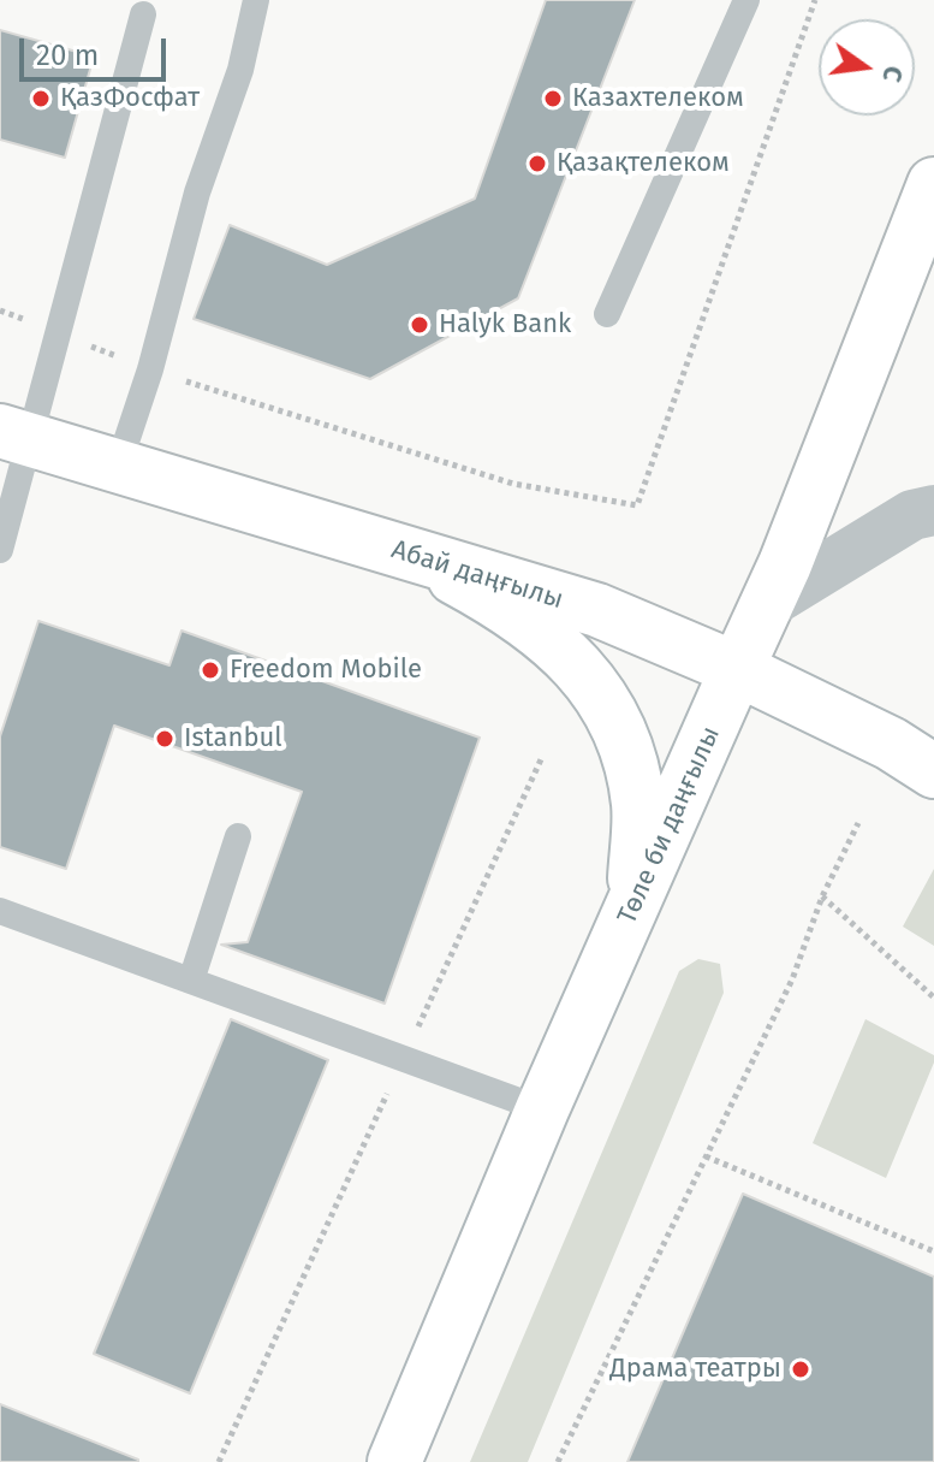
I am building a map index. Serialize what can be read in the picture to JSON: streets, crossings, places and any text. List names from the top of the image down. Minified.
{"streets":{"main road":["Абай даңғылы","Төле би даңғылы"]},"crossings":[["Абай даңғылы","Төле би даңғылы"]],"places":["ҚазФосфат","Казахтелеком","Қазақтелеком","Halyk Bank","Freedom Mobile","Istanbul","Драма театры"],"scale_bar":"20 m","north":"right"}
